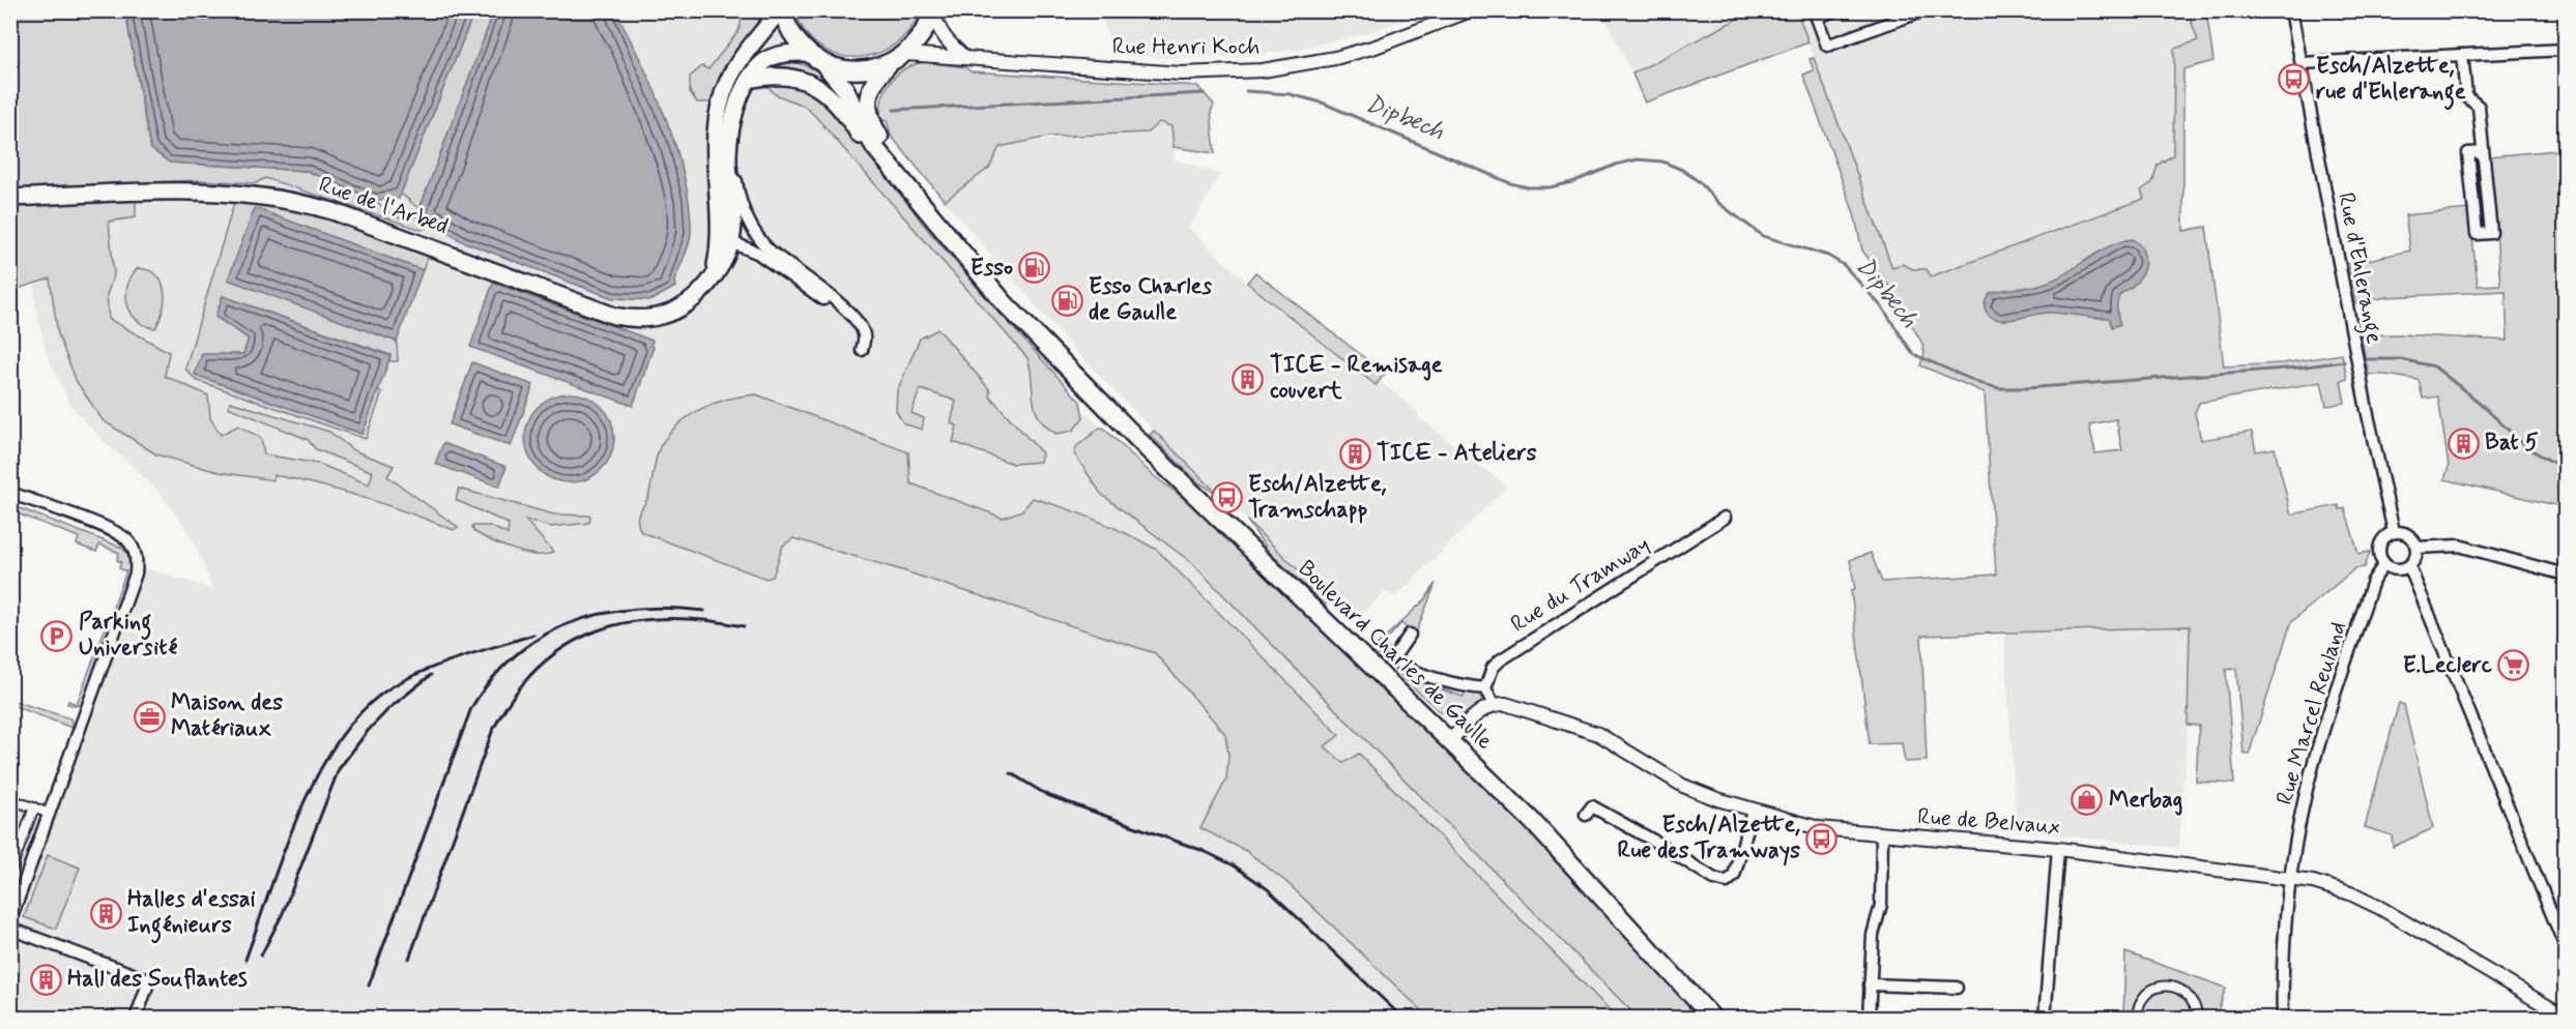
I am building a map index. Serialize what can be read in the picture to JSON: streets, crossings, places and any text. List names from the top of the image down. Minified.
{"streets":{"main road":["Rue de l'Arbed","Boulevard Charles de Gaulle"],"street":["Rue Henri Koch","Rue d'Ehlerange","Rue du Tramway","Rue Marcel Reuland","Rue de Belvaux"]},"crossings":[["Rue de l'Arbed","Boulevard Charles de Gaulle"],["Rue d'Ehlerange","Rue Marcel Reuland"],["Rue Marcel Reuland","Rue de Belvaux"]],"water":["Dipbech"],"places":{"bus stop":["Esch/Alzette, rue d'Ehlerange","Esch/Alzette, Tramschapp","Esch/Alzette, Rue des Tramways"],"fuel station":["Esso","Esso Charles de Gaulle"],"building":["TICE - Remisage couvert","Bat 5","TICE - Ateliers","Halles d'essai Ingénieurs","Hall des Souflantes"],"parking":["Parking Université"],"supermarket":["E.Leclerc"],"office":["Maison des Matériaux"],"shop":["Merbag"]}}
